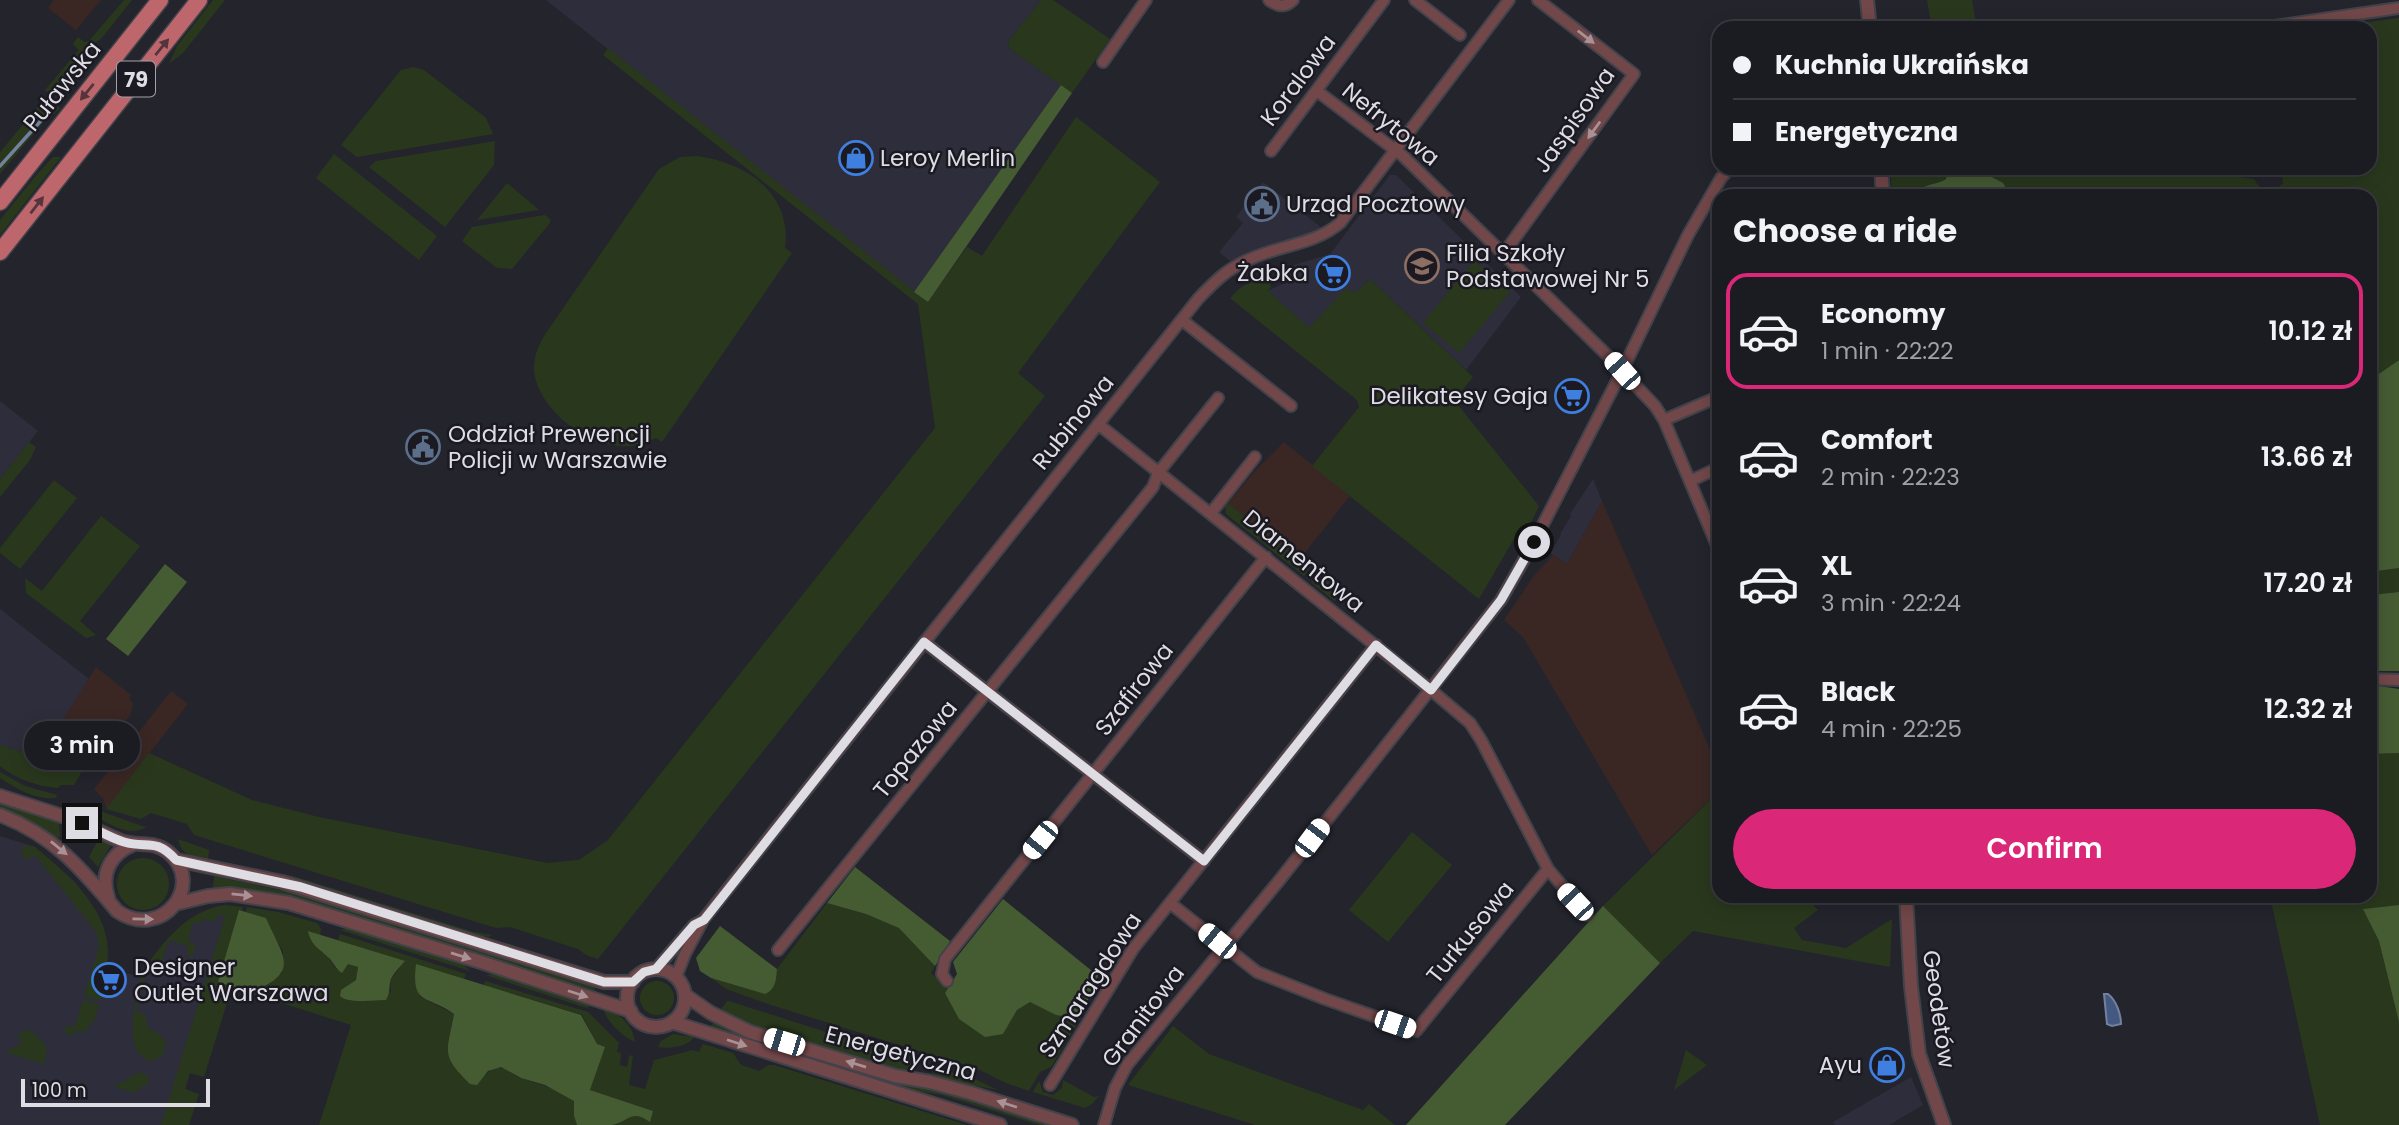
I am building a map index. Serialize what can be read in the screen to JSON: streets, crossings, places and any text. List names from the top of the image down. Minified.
{"streets":{"main road":["79","Puławska"],"street":["Koralowa","Jaspisowa","Nefrytowa","Rubinowa","Diamentowa","Szafirowa","Topazowa","Turkusowa","Szmaragdowa","Geodetów","Granitowa","Energetyczna"]},"crossings":[["Koralowa","Nefrytowa"],["Jaspisowa","Nefrytowa"],["Nefrytowa","Rubinowa"],["Nefrytowa","Granitowa"],["Rubinowa","Diamentowa"],["Rubinowa","Energetyczna"],["Diamentowa","Szafirowa"],["Diamentowa","Topazowa"],["Diamentowa","Turkusowa"],["Diamentowa","Szmaragdowa"],["Diamentowa","Granitowa"],["Turkusowa","Szmaragdowa"],["Turkusowa","Granitowa"]],"places":{"shop":["Leroy Merlin","Ayu"],"public building":["Urząd Pocztowy","Oddział Prewencji Policji w Warszawie"],"school or university":["Filia Szkoły Podstawowej Nr 5"],"supermarket":["Żabka","Delikatesy Gaja","Designer Outlet Warszawa"]},"scale_bar":"100 m","page":{"banner":["Kuchnia Ukraińska","Energetyczna"],"heading":"Choose a ride","list":[{"name":"Economy","note":"1 min · 22:22","value":"10.12 zł"},{"name":"Comfort","note":"2 min · 22:23","value":"13.66 zł"},{"name":"XL","note":"3 min · 22:24","value":"17.20 zł"},{"name":"Black","note":"4 min · 22:25","value":"12.32 zł"}],"bubble":"3 min","buttons":"Confirm","scale":"100 m"}}
